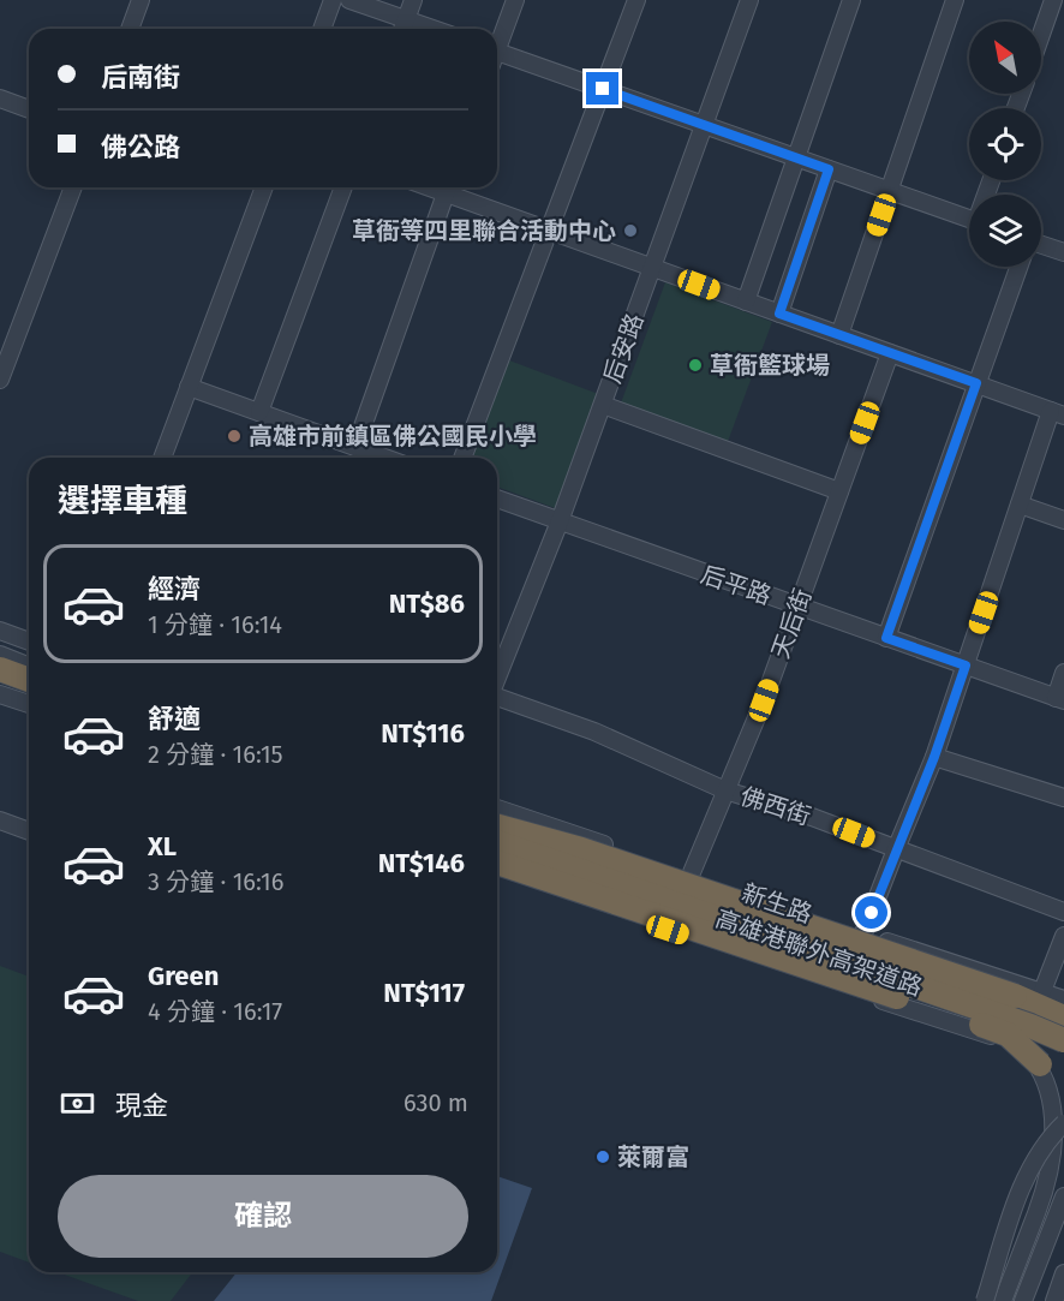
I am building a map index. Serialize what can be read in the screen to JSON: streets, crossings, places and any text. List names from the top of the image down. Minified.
{"streets":{"highway":["高雄港聯外高架道路"],"street":["后安路","后平路","天后街","佛西街","新生路"]},"crossings":[["后安路","后平路"],["后平路","天后街"],["天后街","佛西街"],["天后街","新生路"]],"places":["草衙等四里聯合活動中心","草衙籃球場","高雄市前鎮區佛公國民小學","萊爾富"],"north":"top left","page":{"banner":["后南街","佛公路"],"heading":"選擇車種","list":[{"name":"經濟","note":"1 分鐘 · 16:14","value":"NT$86"},{"name":"舒適","note":"2 分鐘 · 16:15","value":"NT$116"},{"name":"XL","note":"3 分鐘 · 16:16","value":"NT$146"},{"name":"Green","note":"4 分鐘 · 16:17","value":"NT$117"}],"pay":["現金","630 m"],"buttons":"確認"}}
